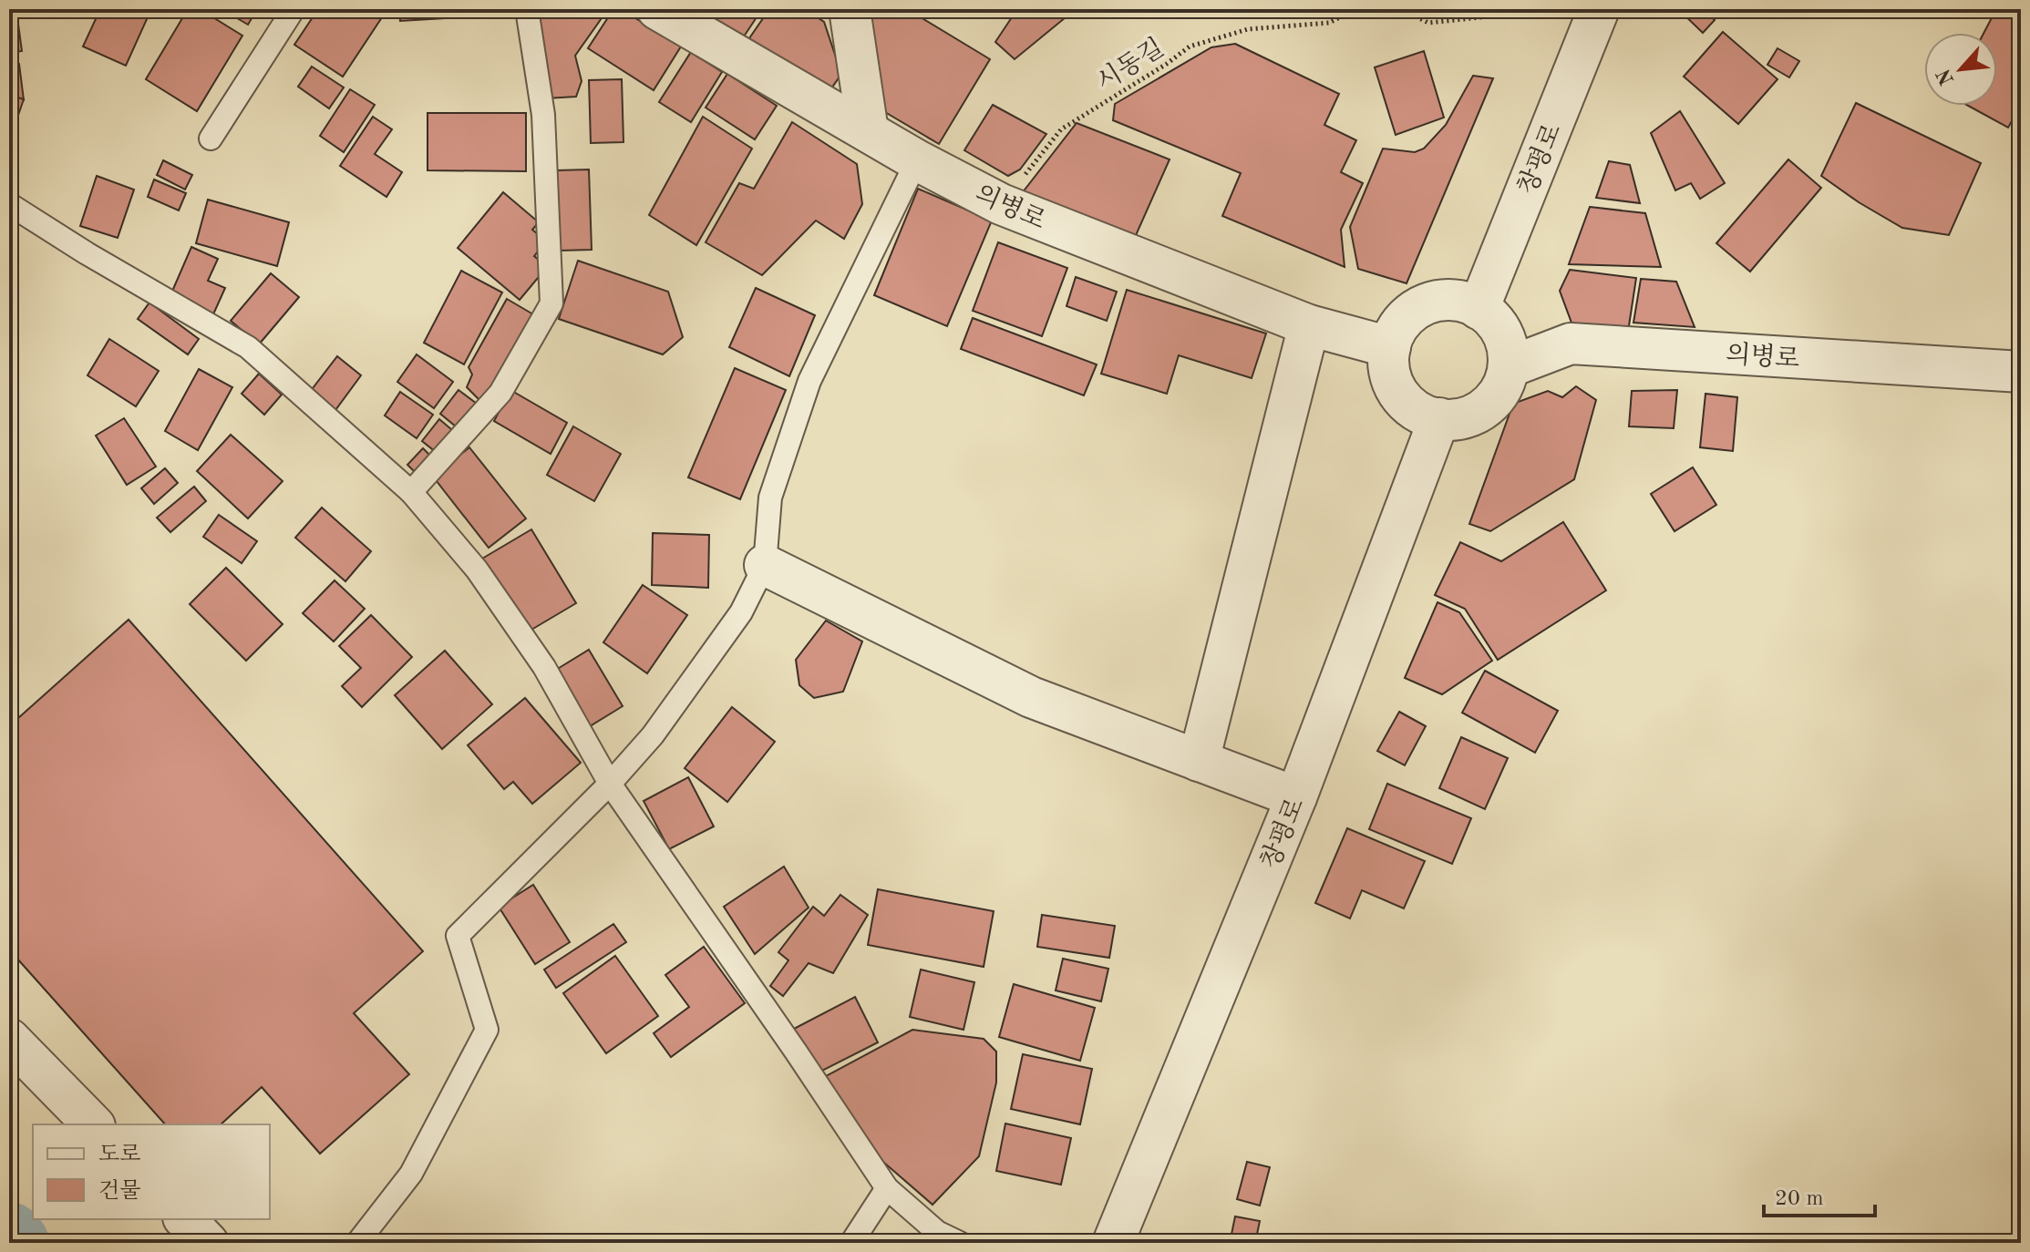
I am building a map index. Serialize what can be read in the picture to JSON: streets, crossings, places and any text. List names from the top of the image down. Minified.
{"streets":{"street":["창평로","의병로"],"path":["시동길"]},"crossings":[["시동길","의병로"],["창평로","의병로"]],"legend":["도로","건물"],"scale_bar":"20 m","north":"bottom left"}
